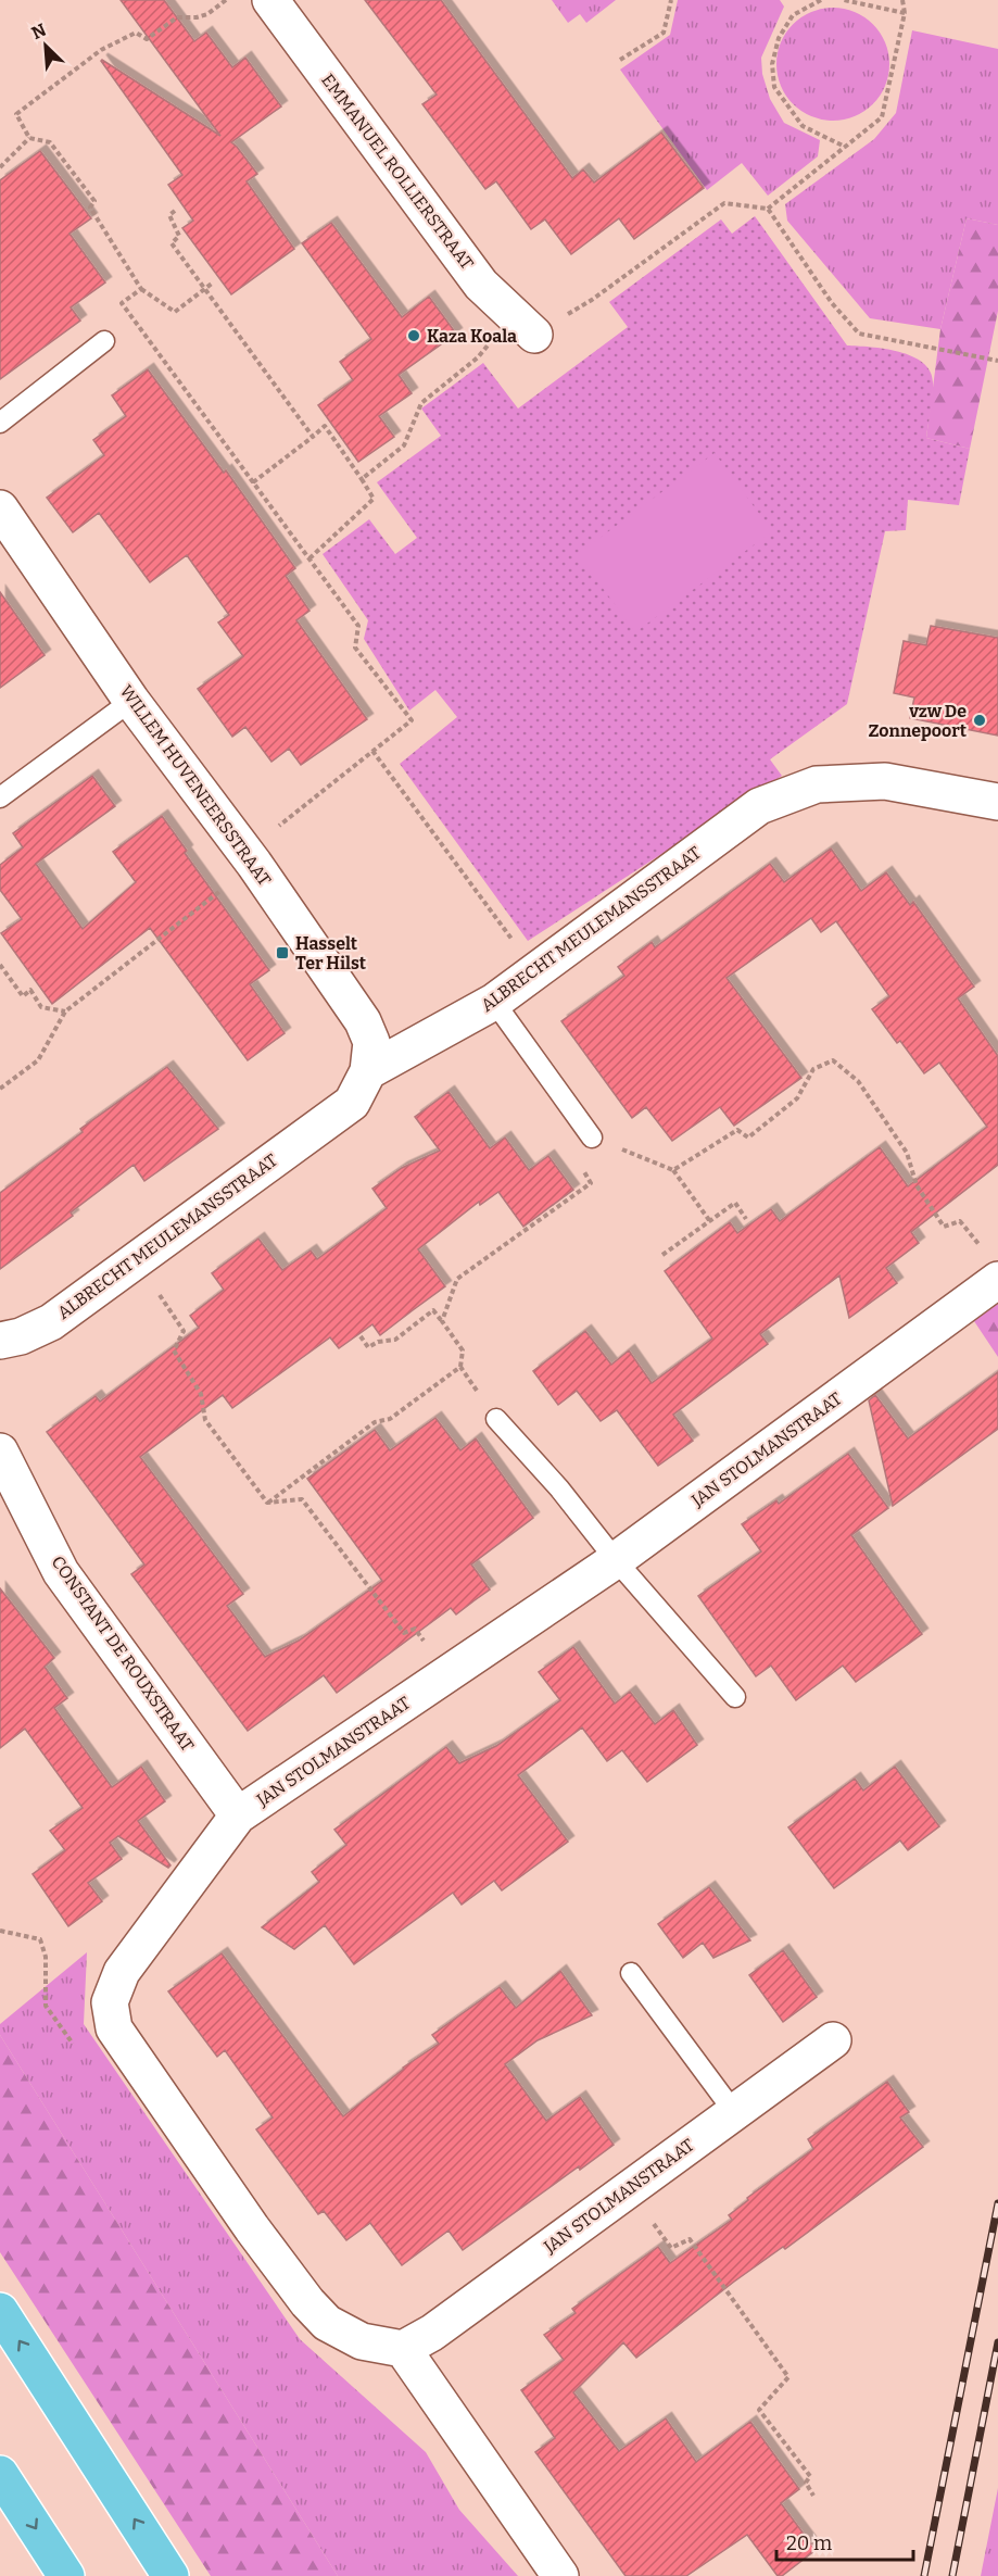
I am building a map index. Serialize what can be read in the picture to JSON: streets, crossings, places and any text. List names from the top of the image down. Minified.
{"streets":{"street":["EMMANUEL ROLLIERSTRAAT","WILLEM HUVENEERSSTRAAT","ALBRECHT MEULEMANSSTRAAT","JAN STOLMANSTRAAT","CONSTANT DE ROUXSTRAAT"]},"crossings":[["WILLEM HUVENEERSSTRAAT","ALBRECHT MEULEMANSSTRAAT"],["JAN STOLMANSTRAAT","CONSTANT DE ROUXSTRAAT"]],"places":{"other":["Kaza Koala","vzw De Zonnepoort"],"transit":["Hasselt Ter Hilst"]},"scale_bar":"20 m","north":"top left"}
